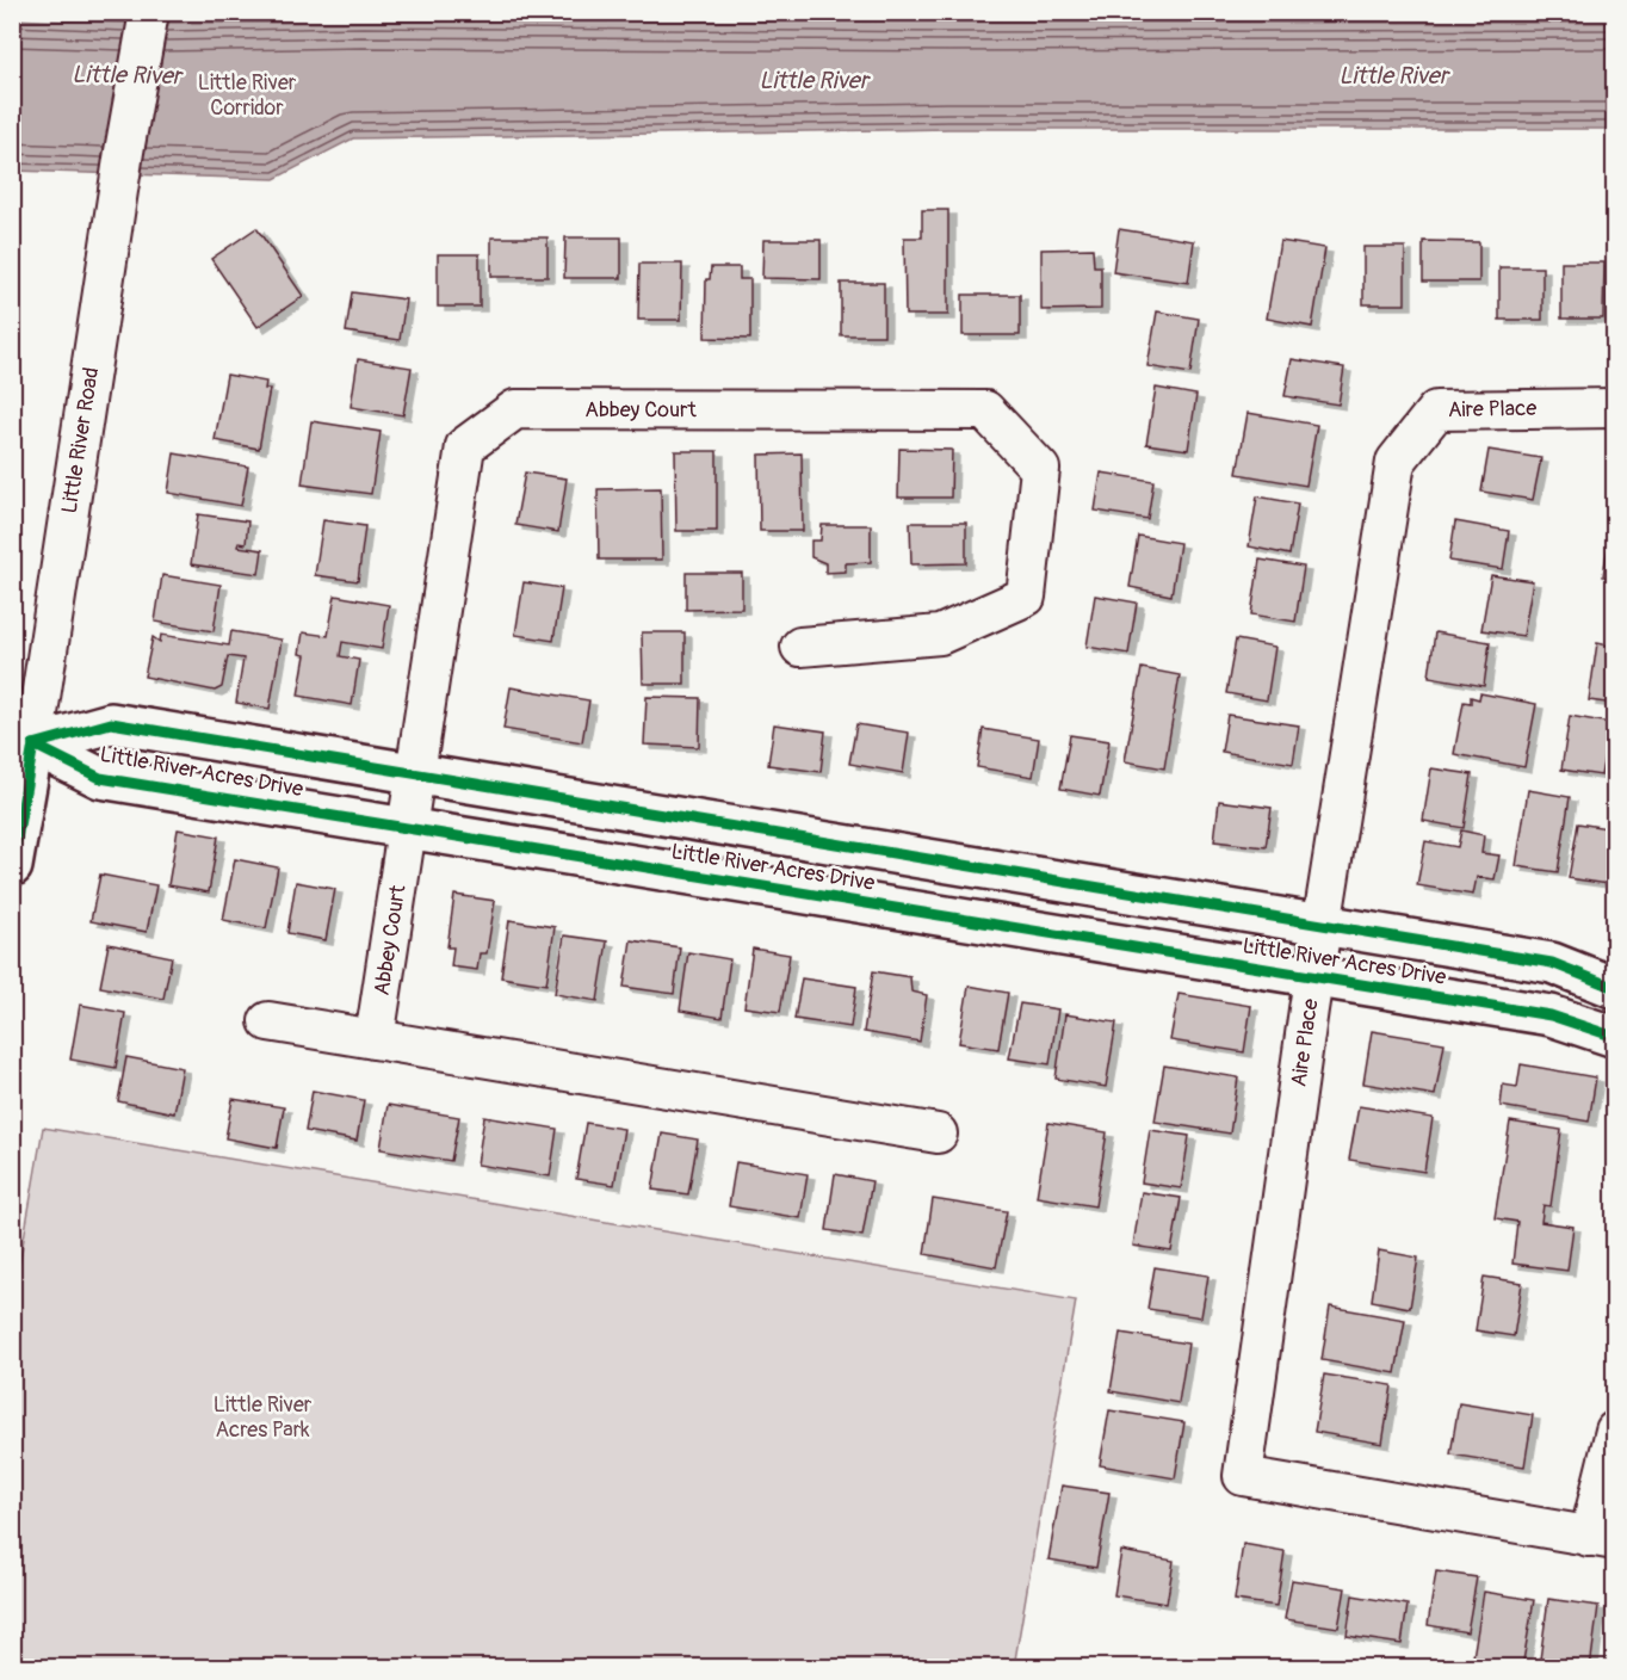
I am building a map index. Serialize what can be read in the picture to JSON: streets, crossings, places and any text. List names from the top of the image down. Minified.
{"streets":{"street":["Abbey Court","Aire Place","Little River Road","Little River Acres Drive"]},"crossings":[["Abbey Court","Little River Acres Drive"],["Aire Place","Little River Acres Drive"],["Little River Road","Little River Acres Drive"]],"water":["Little River"],"parks":["Little River Corridor","Little River Acres Park"]}
